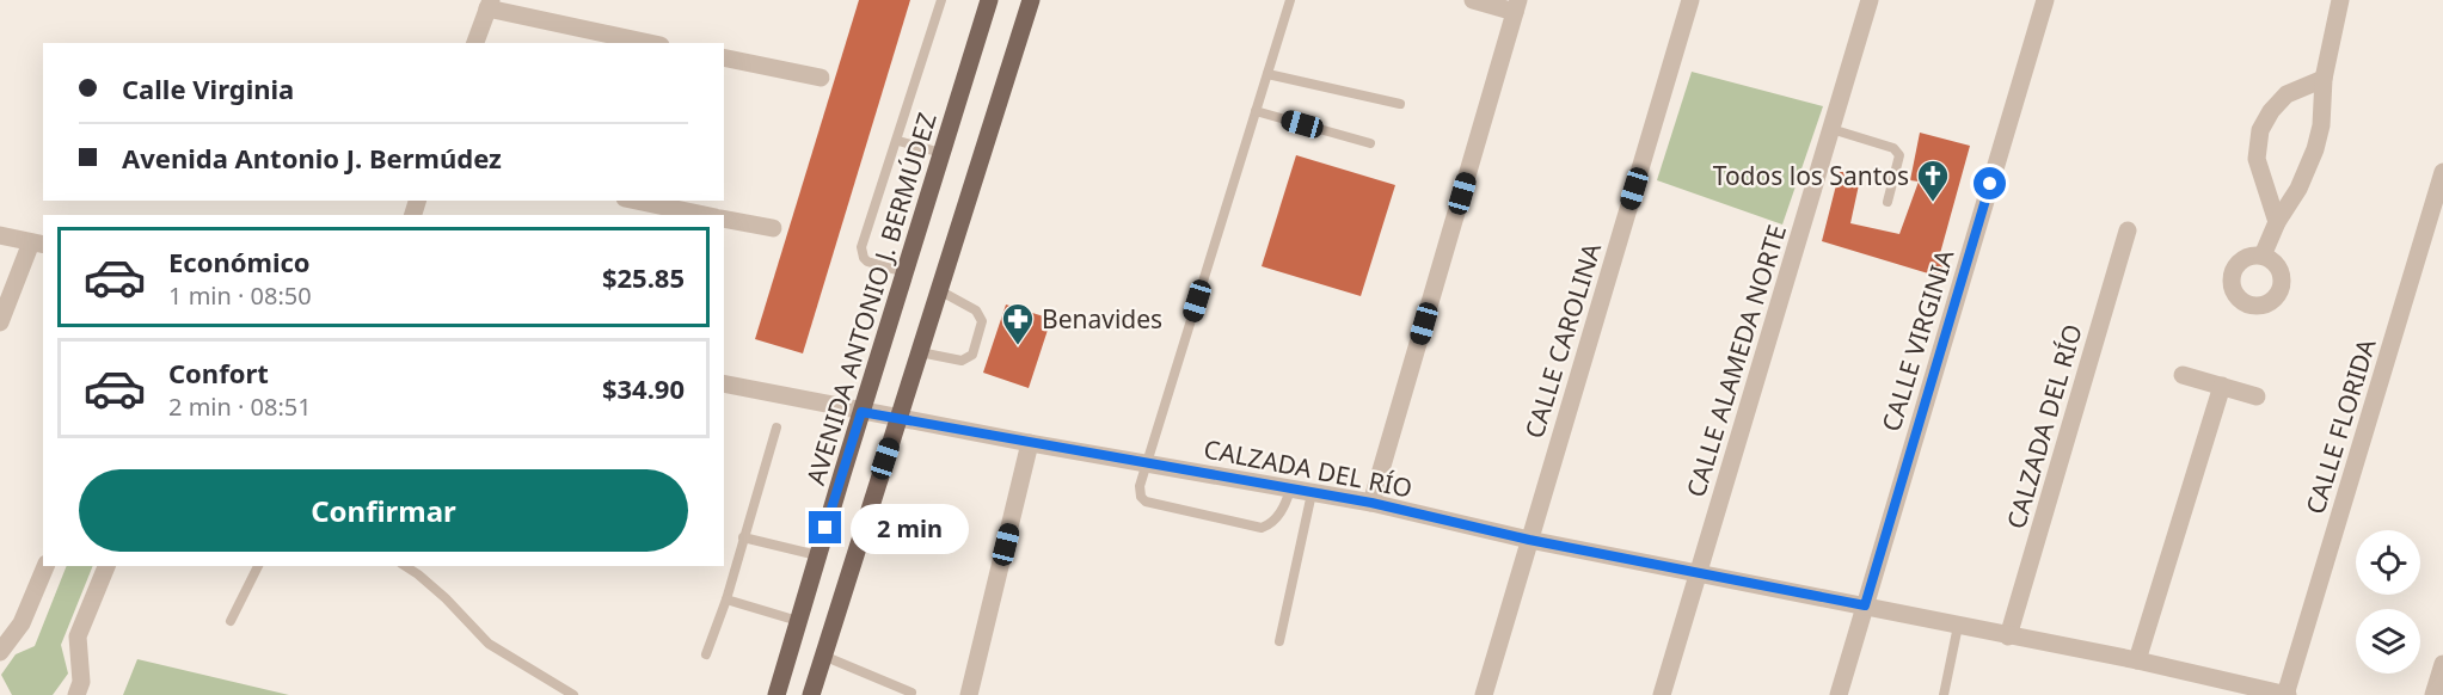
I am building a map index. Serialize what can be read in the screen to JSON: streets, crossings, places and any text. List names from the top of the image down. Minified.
{"streets":{"main road":["AVENIDA ANTONIO J. BERMÚDEZ"],"street":["CALLE CAROLINA","CALLE VIRGINIA","CALLE ALAMEDA NORTE","CALZADA DEL RÍO","CALLE FLORIDA"]},"crossings":[["AVENIDA ANTONIO J. BERMÚDEZ","CALZADA DEL RÍO"],["CALLE CAROLINA","CALZADA DEL RÍO"],["CALLE VIRGINIA","CALZADA DEL RÍO"],["CALLE ALAMEDA NORTE","CALZADA DEL RÍO"],["CALZADA DEL RÍO","CALLE FLORIDA"]],"places":{"church":["Todos los Santos"],"pharmacy":["Benavides"]},"page":{"banner":["Calle Virginia","Avenida Antonio J. Bermúdez"],"list":[{"name":"Económico","note":"1 min · 08:50","value":"$25.85"},{"name":"Confort","note":"2 min · 08:51","value":"$34.90"}],"buttons":"Confirmar","bubble":"2 min"}}
